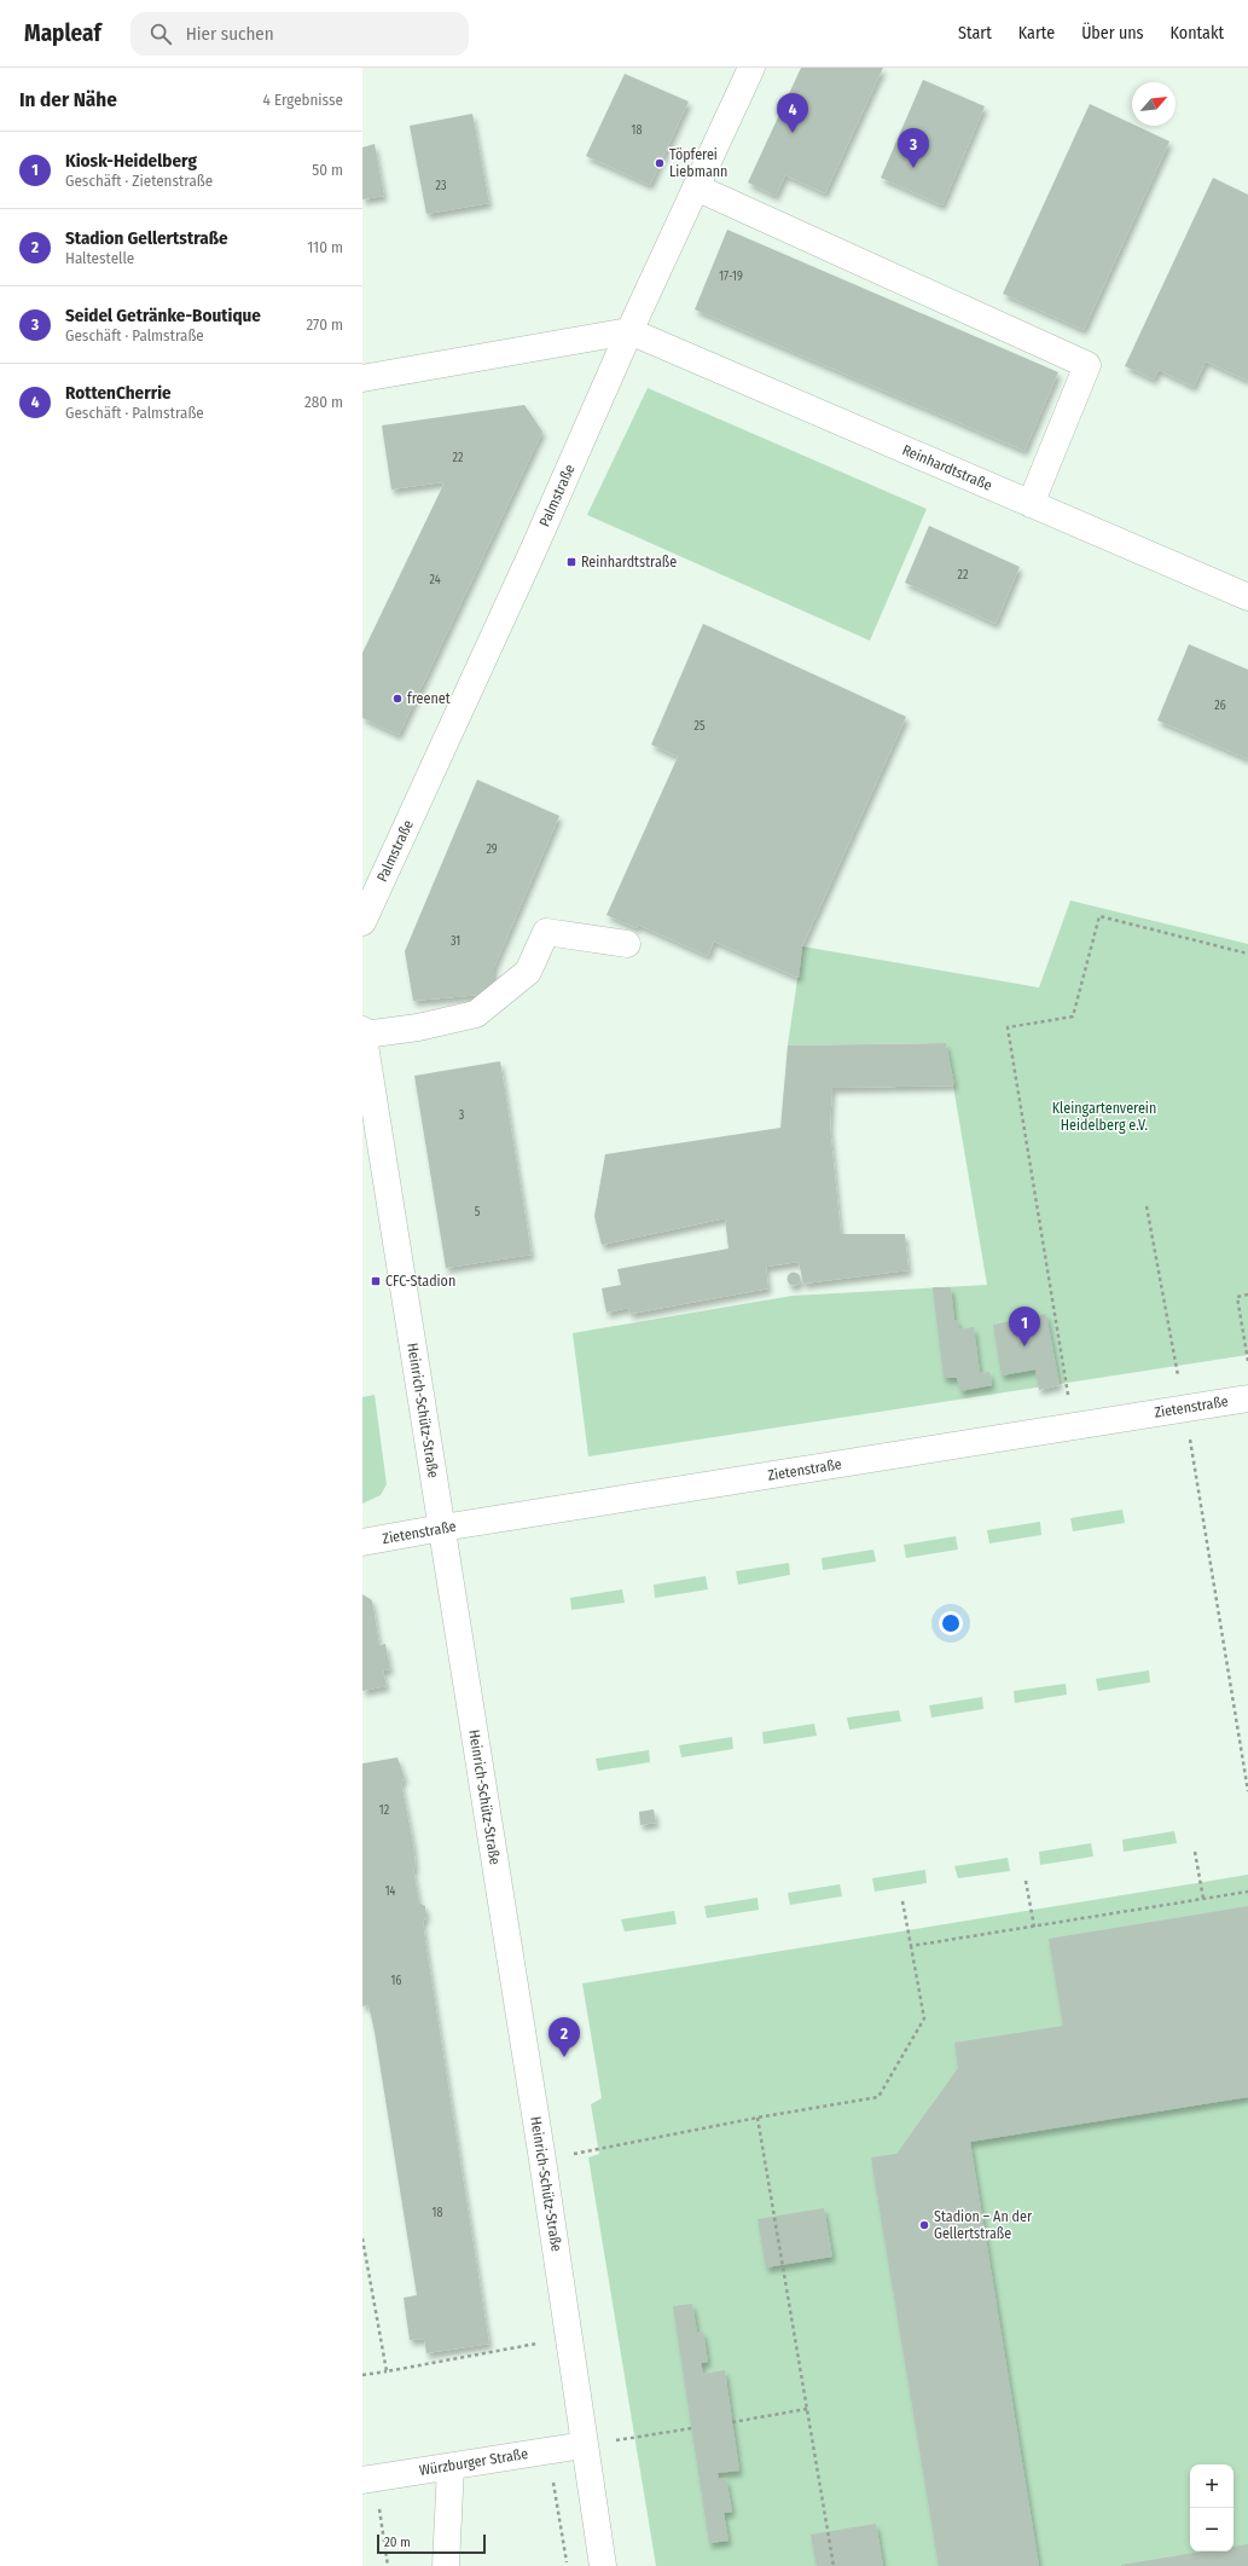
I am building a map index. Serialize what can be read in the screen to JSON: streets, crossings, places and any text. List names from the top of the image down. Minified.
{"streets":{"main road":["Reinhardtstraße","Palmstraße","Zietenstraße","Heinrich-Schütz-Straße","Würzburger Straße"]},"crossings":[["Reinhardtstraße","Palmstraße"],["Zietenstraße","Heinrich-Schütz-Straße"],["Heinrich-Schütz-Straße","Würzburger Straße"]],"parks":["Kleingartenverein Heidelberg e.V."],"places":{"other":["Töpferei Liebmann","freenet","Stadion – An der Gellertstraße"],"transit":["Reinhardtstraße","CFC-Stadion"]},"house_numbers":["18","23","17-19","22","22","24","26","25","29","31","3","5","12","14","16","18"],"scale_bar":"20 m","north":"top right","page":{"header":"Mapleaf","search":"Hier suchen","nav":["Start","Karte","Über uns","Kontakt"],"heading":["In der Nähe","4 Ergebnisse"],"pins":["4","3","1","2"],"list":[{"mark":"1","name":"Kiosk-Heidelberg","note":"Geschäft · Zietenstraße","value":"50 m"},{"mark":"2","name":"Stadion Gellertstraße","note":"Haltestelle","value":"110 m"},{"mark":"3","name":"Seidel Getränke-Boutique","note":"Geschäft · Palmstraße","value":"270 m"},{"mark":"4","name":"RottenCherrie","note":"Geschäft · Palmstraße","value":"280 m"}],"map_buttons":["+","−"],"scale":"20 m"}}
